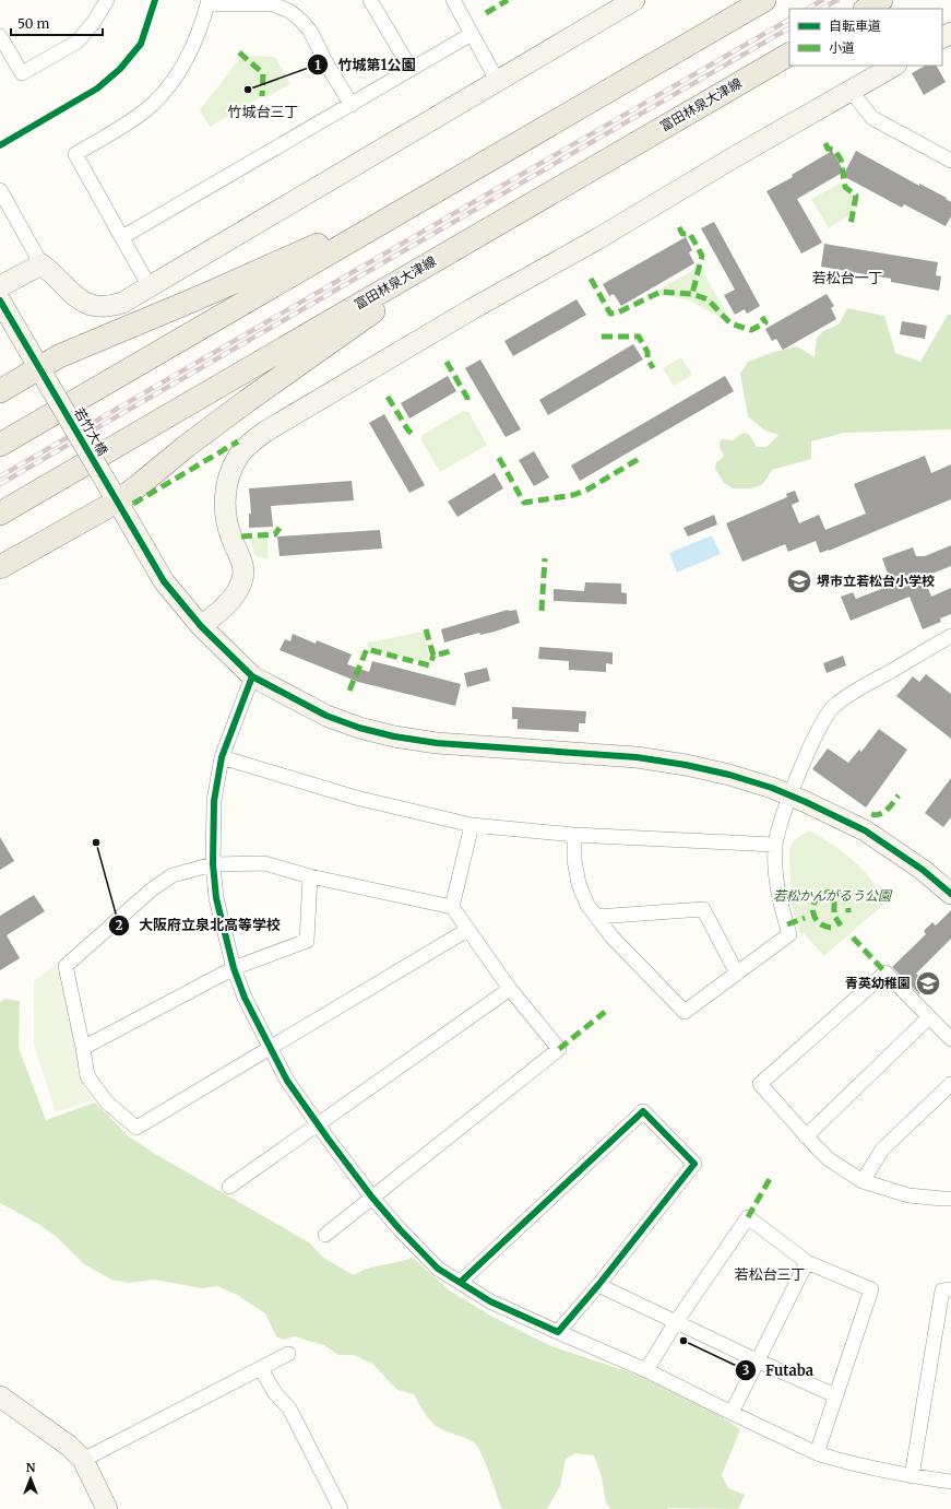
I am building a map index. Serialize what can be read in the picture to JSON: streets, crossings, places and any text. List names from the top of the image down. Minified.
{"streets":{"main road":["富田林泉大津線"],"street":["若竹大橋"]},"districts":["竹城台三丁","若松台一丁","若松台三丁"],"parks":["若松かんがるう公園"],"places":{"other":["竹城第1公園","大阪府立泉北高等学校","Futaba"],"school or university":["堺市立若松台小学校","青英幼稚園"]},"legend":["自転車道","小道"],"scale_bar":"50 m","north":"top"}
